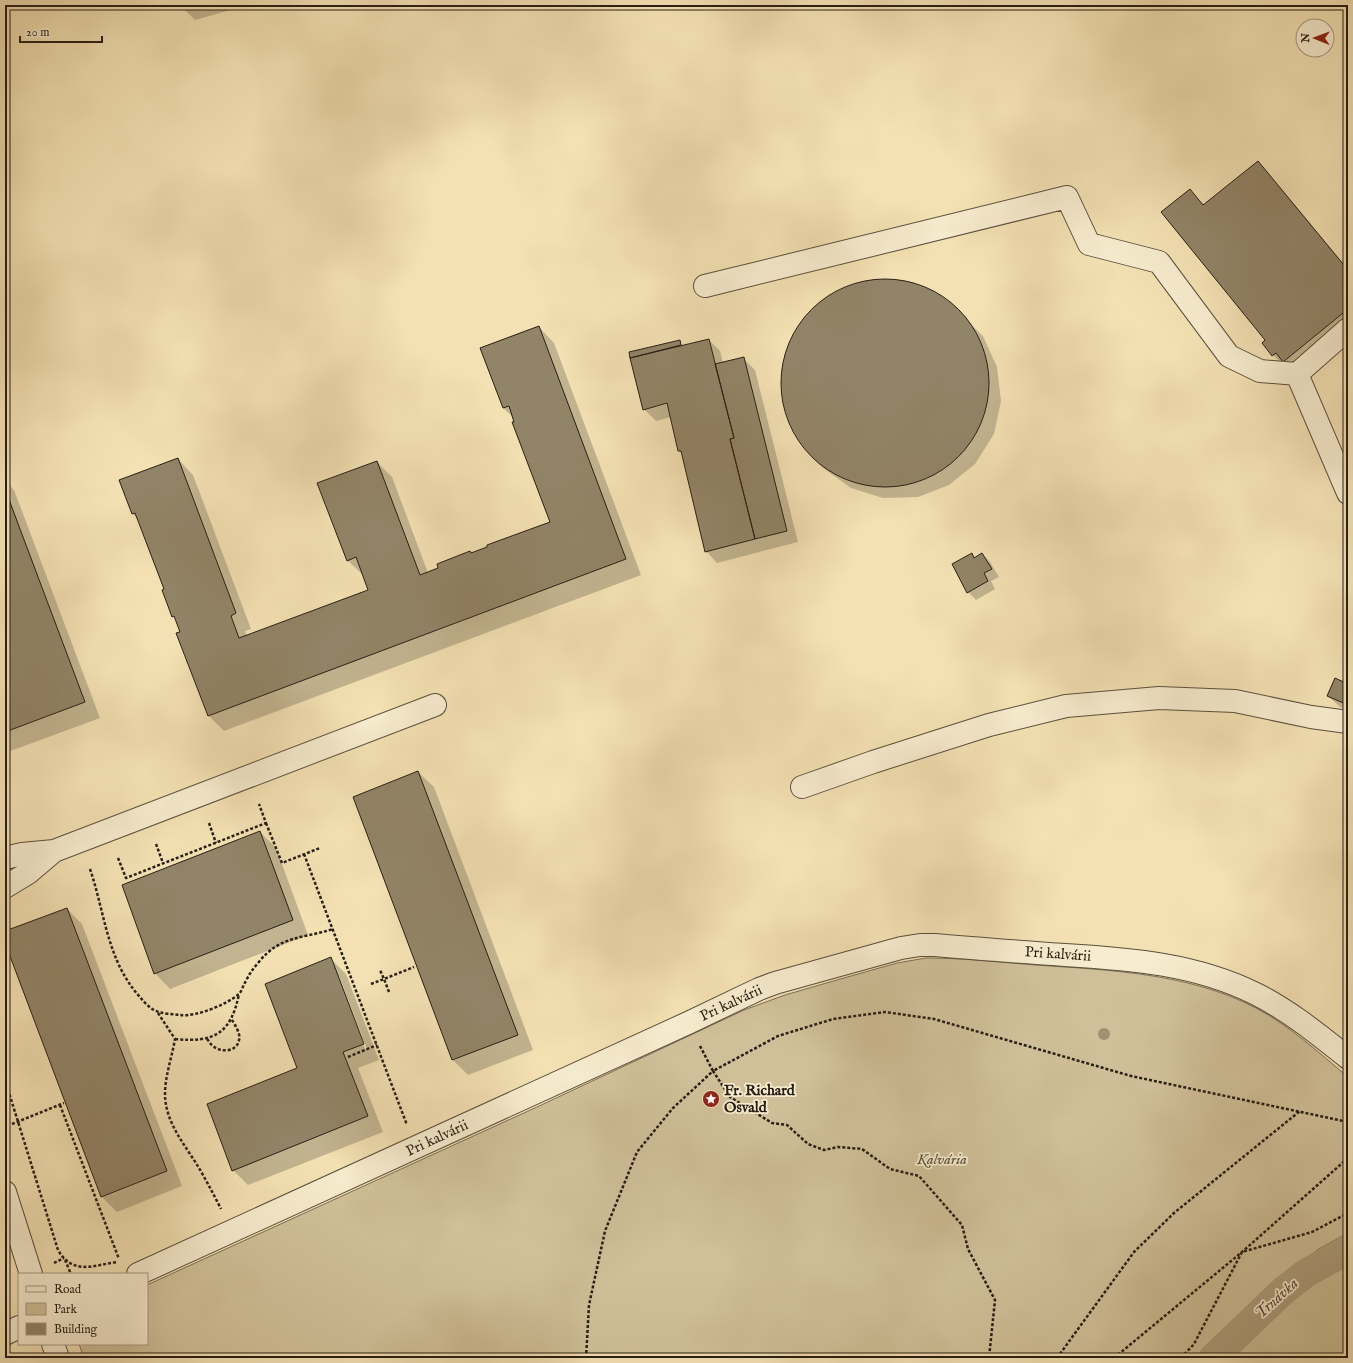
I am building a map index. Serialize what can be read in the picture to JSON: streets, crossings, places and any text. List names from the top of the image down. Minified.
{"streets":{"street":["Pri kalvárii"]},"water":["Trnávka"],"parks":["Kalvária"],"places":{"place":["Fr. Richard Osvald"]},"legend":["Road","Park","Building"],"scale_bar":"20 m","north":"left"}
